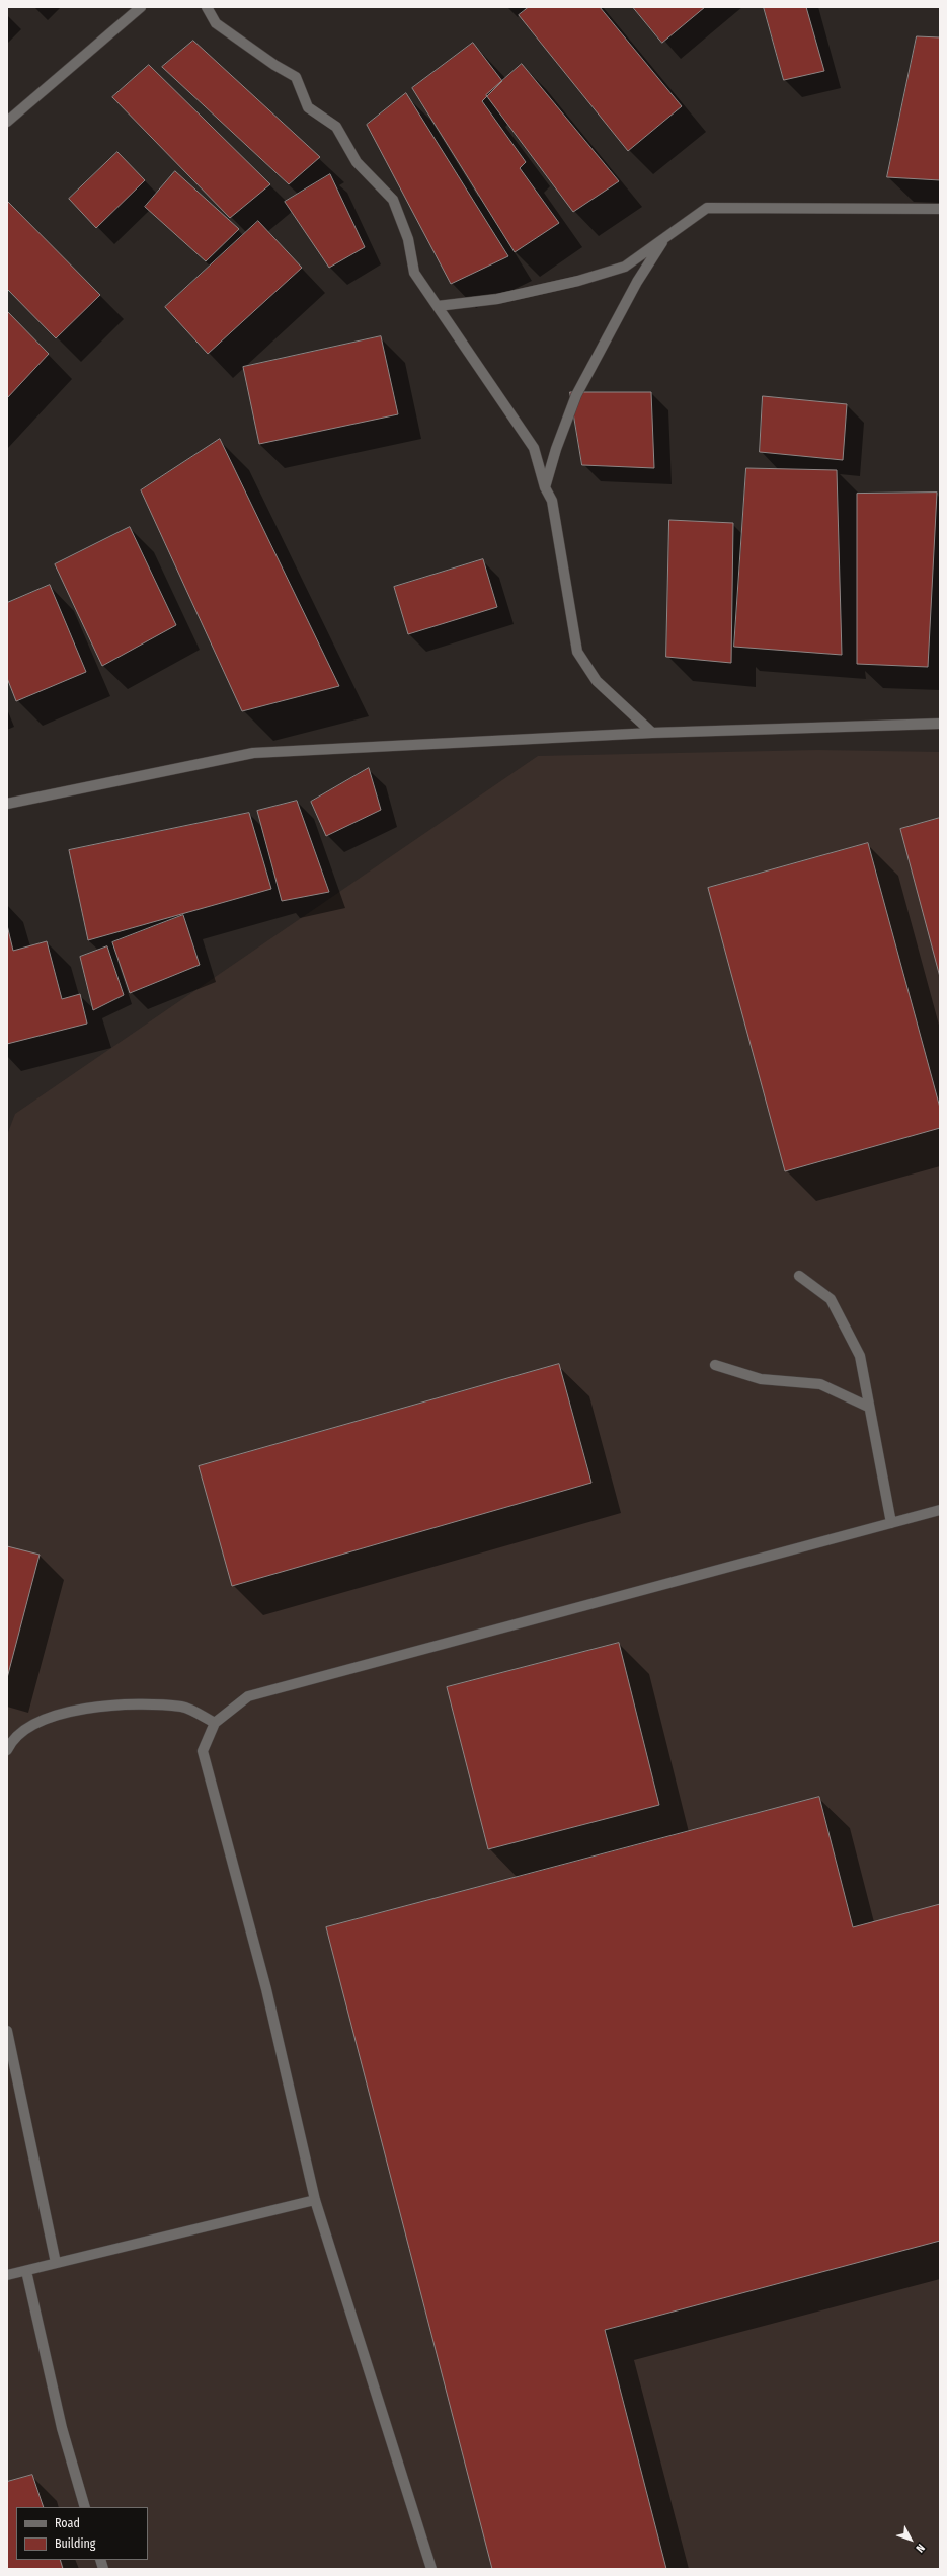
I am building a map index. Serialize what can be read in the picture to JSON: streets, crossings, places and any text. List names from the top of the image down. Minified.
{"legend":["Road","Building"],"north":"bottom right"}
